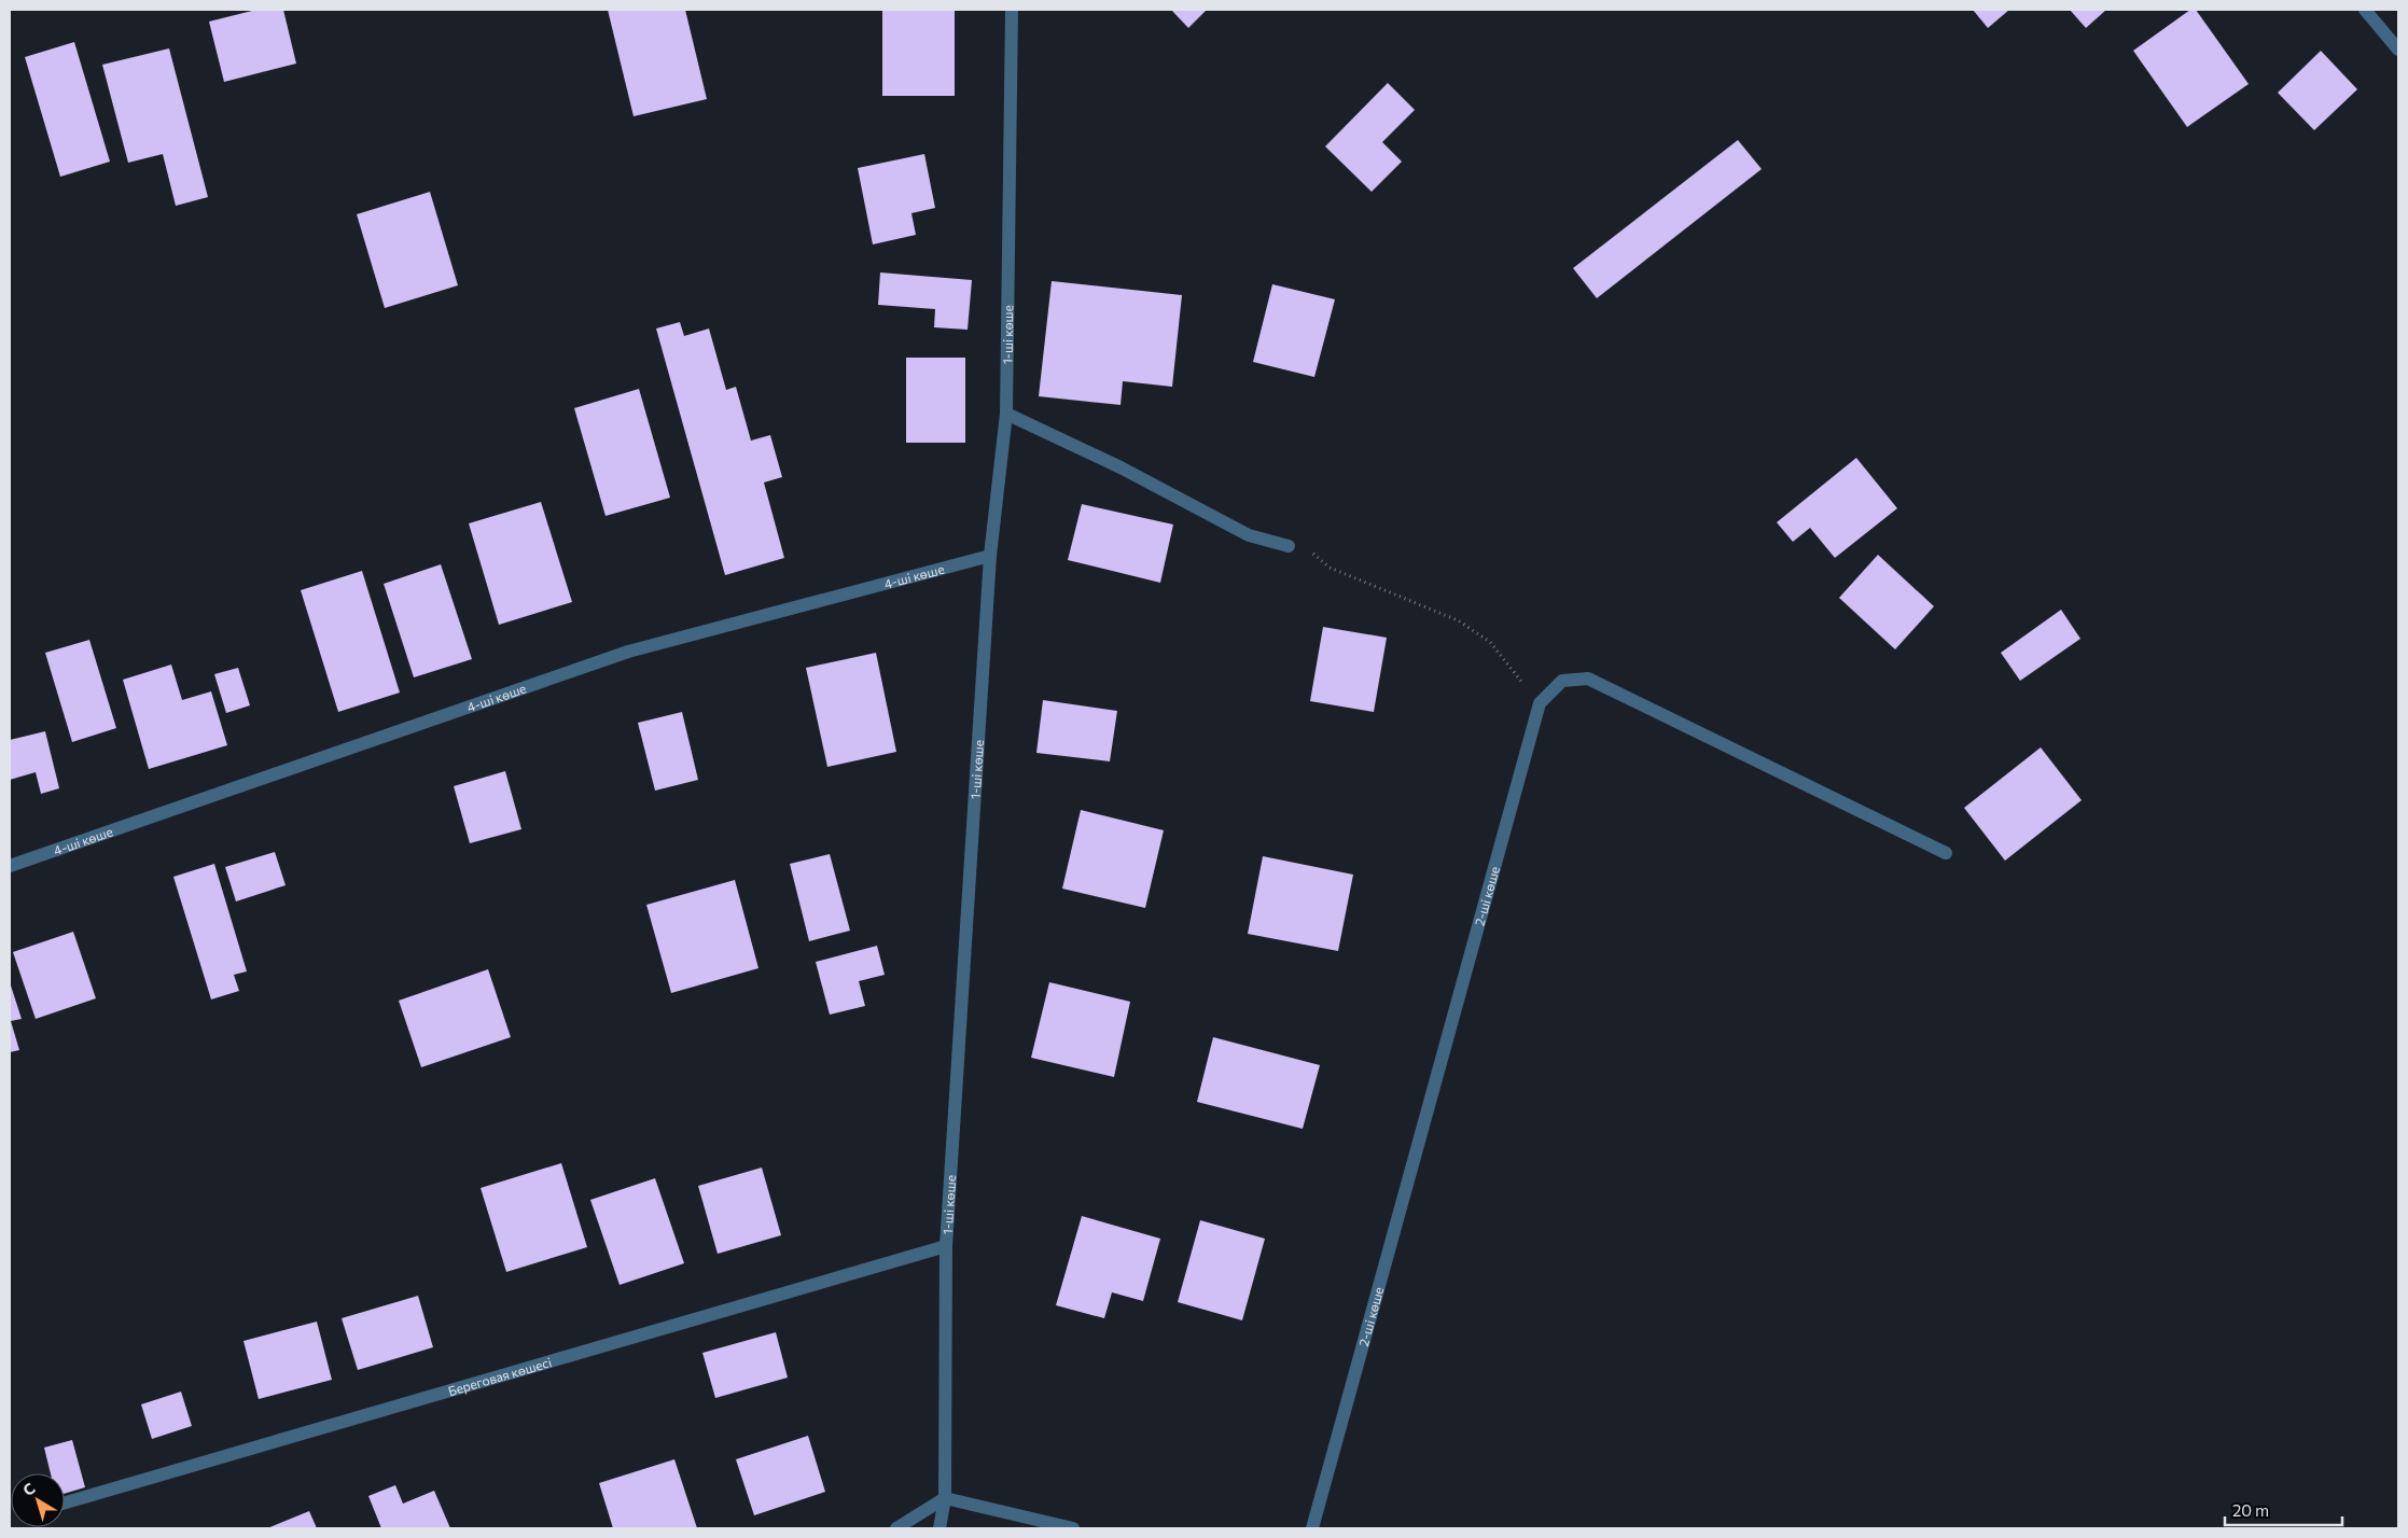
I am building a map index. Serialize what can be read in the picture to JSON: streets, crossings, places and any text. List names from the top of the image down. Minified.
{"streets":{"street":["1-ші көше","4-шi көше","2-ші көше","Береговая көшесі"]},"crossings":[["1-ші көше","4-шi көше"],["1-ші көше","Береговая көшесі"]],"scale_bar":"20 m","north":"top left"}
